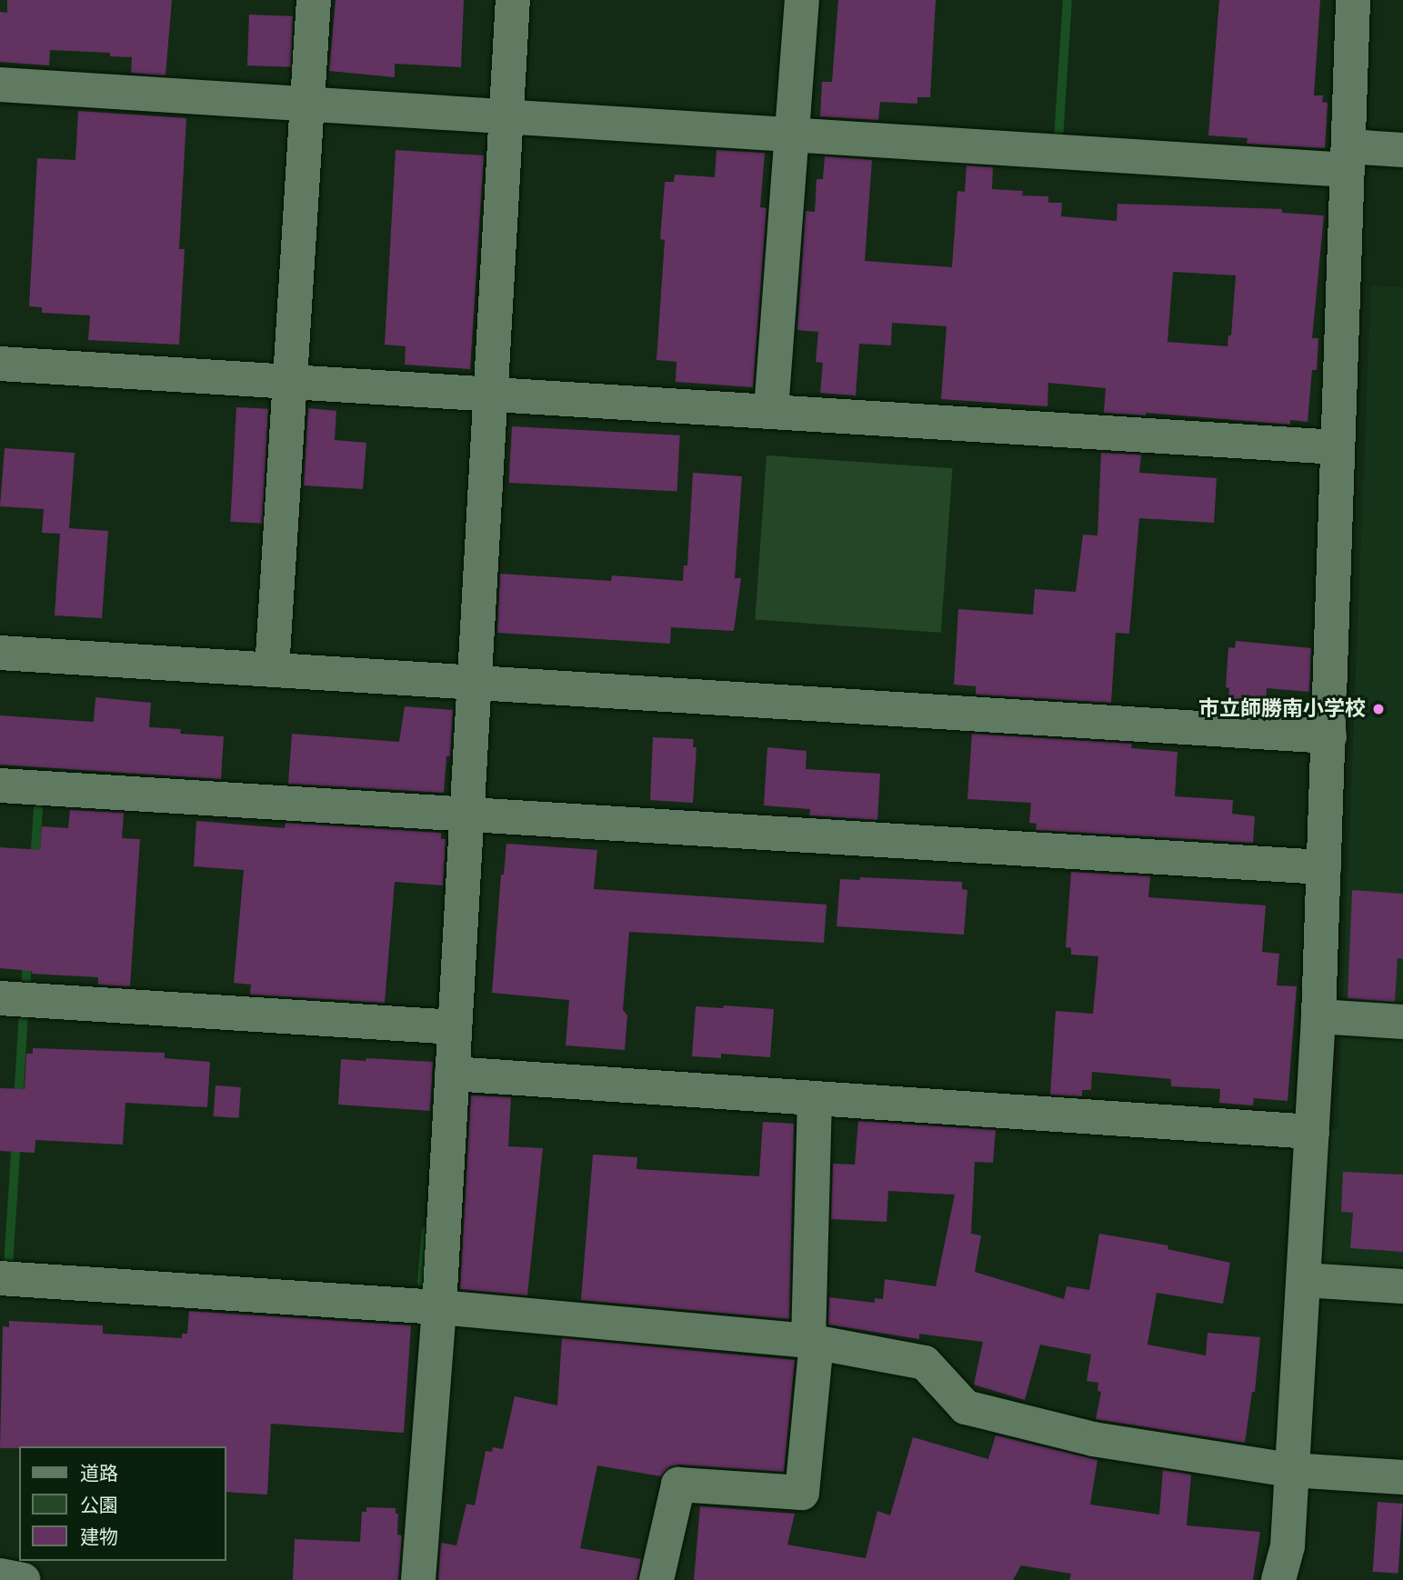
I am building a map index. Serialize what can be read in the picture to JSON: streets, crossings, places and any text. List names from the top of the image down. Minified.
{"places":["市立師勝南小学校"],"legend":["道路","公園","建物"]}
